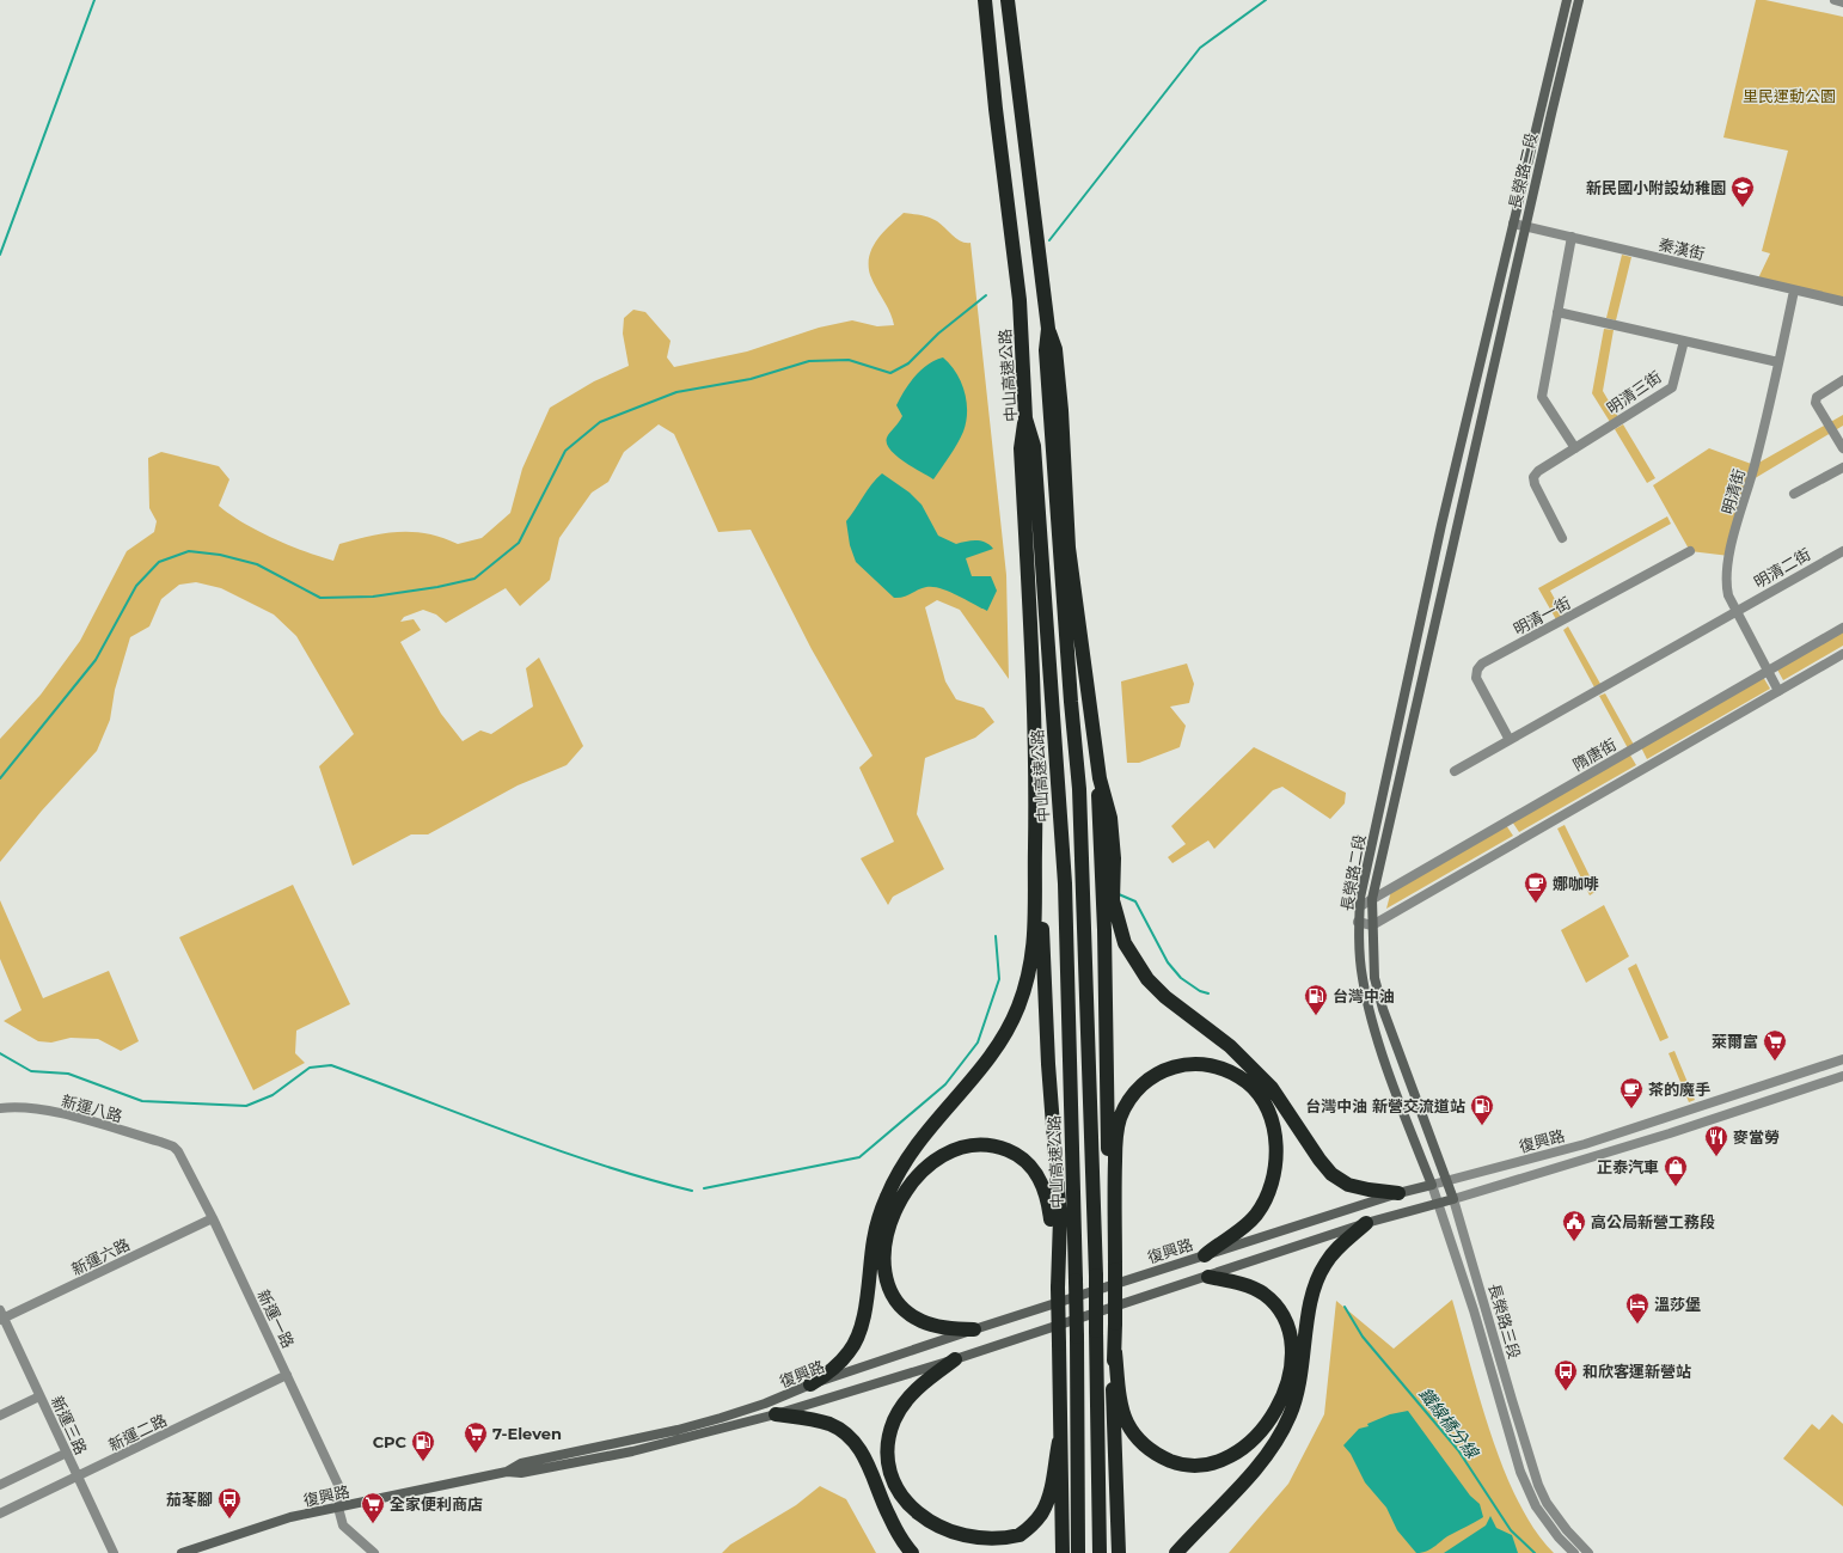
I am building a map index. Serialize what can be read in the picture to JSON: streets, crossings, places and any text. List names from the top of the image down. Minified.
{"streets":{"highway":["中山高速公路"],"main road":["長榮路二段","復興路"],"street":["秦漢街","明清三街","明清街","明清二街","明清一街","隋唐街","新運八路","新運六路","新運一路","長榮路三段","新運三路","新運二路"]},"crossings":[["長榮路二段","秦漢街"],["長榮路二段","隋唐街"],["長榮路二段","復興路"],["長榮路二段","長榮路三段"],["秦漢街","明清街"],["明清街","明清二街"],["明清街","隋唐街"],["新運八路","新運一路"],["復興路","新運一路"],["復興路","長榮路三段"],["新運六路","新運一路"],["新運六路","新運三路"],["新運一路","新運二路"],["新運三路","新運二路"]],"water":["鐵線橋分線"],"parks":["里民運動公園"],"places":{"school or university":["新民國小附設幼稚園"],"cafe":["娜咖啡","茶的魔手"],"fuel station":["台灣中油","台灣中油 新營交流道站","CPC"],"supermarket":["萊爾富","7-Eleven","全家便利商店"],"restaurant":["麥當勞"],"shop":["正泰汽車"],"public building":["高公局新營工務段"],"hotel":["溫莎堡"],"bus stop":["和欣客運新營站","茄苳腳"]}}
